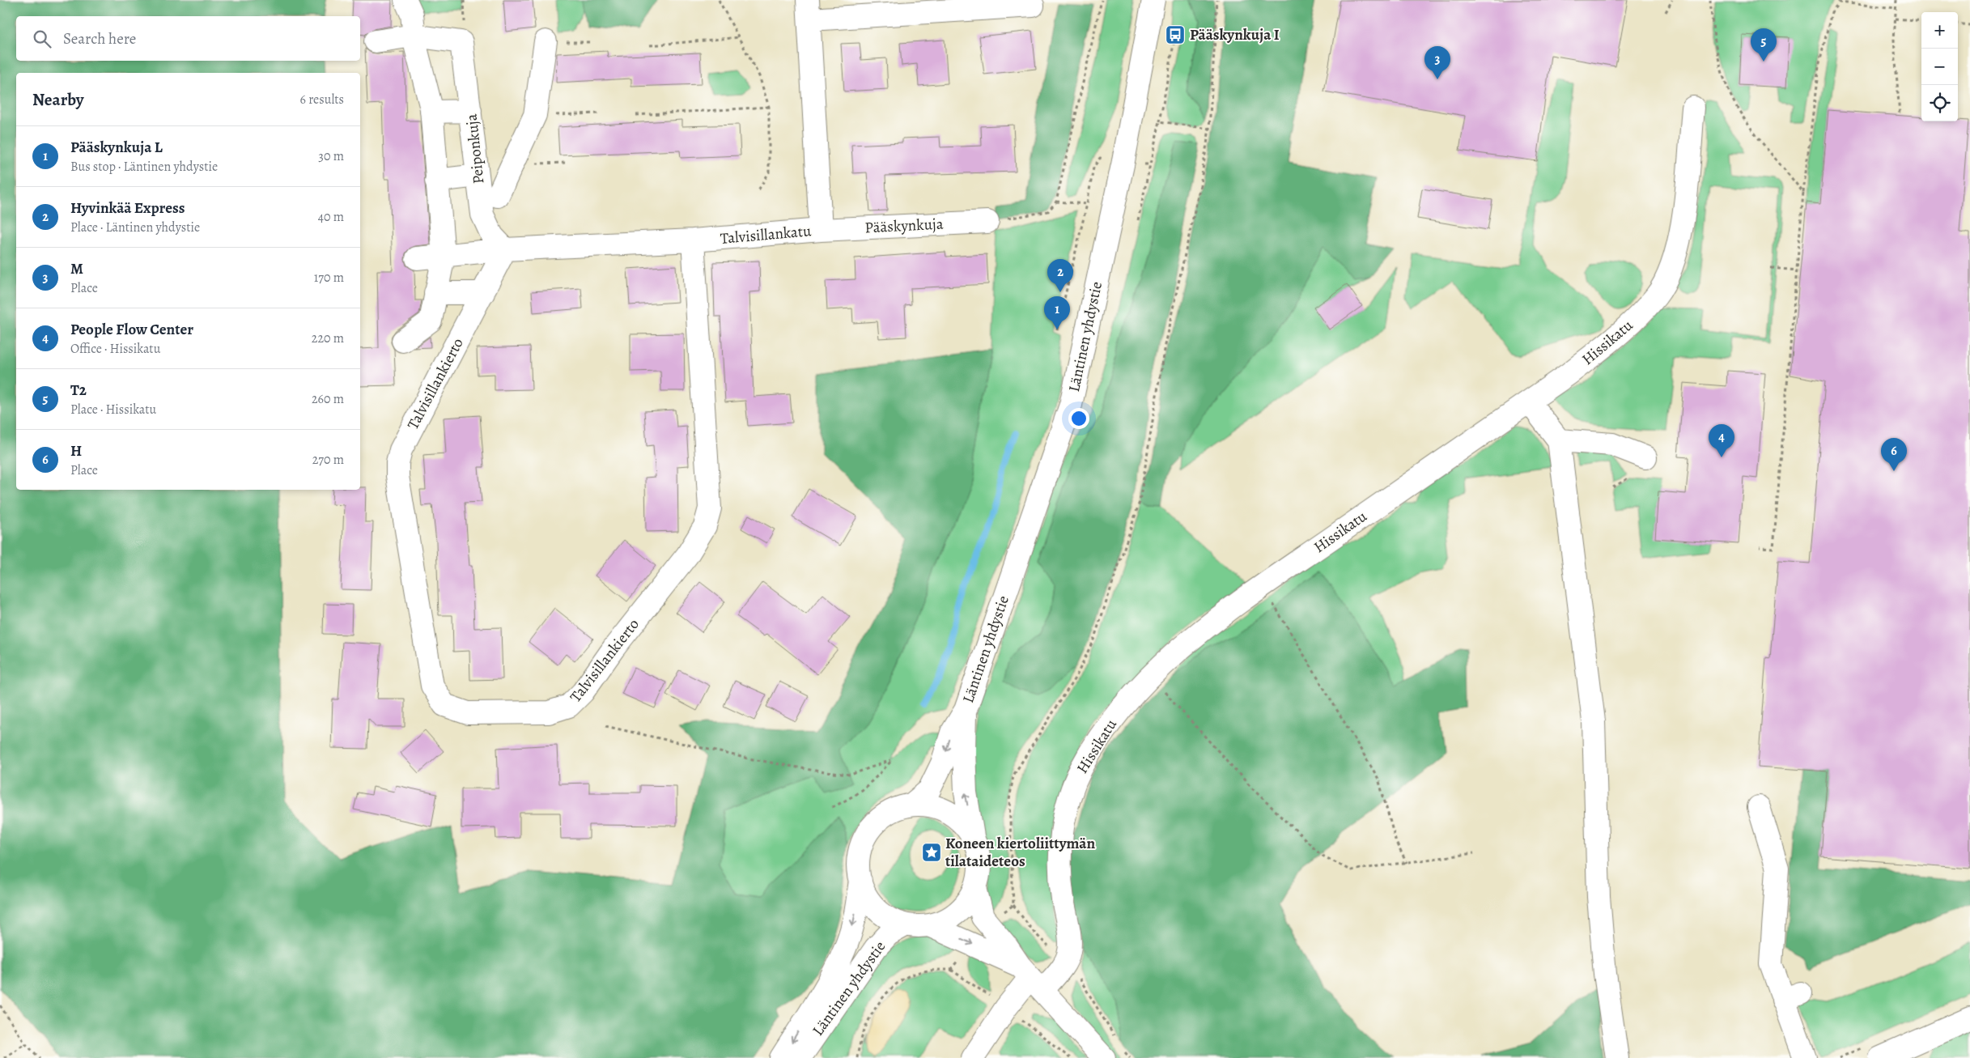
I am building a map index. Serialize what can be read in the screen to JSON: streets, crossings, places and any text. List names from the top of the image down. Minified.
{"streets":{"street":["Peiponkuja","Pääskynkuja","Talvisillankatu","Läntinen yhdystie","Hissikatu","Talvisillankierto"]},"crossings":[["Peiponkuja","Talvisillankatu"],["Peiponkuja","Talvisillankierto"],["Pääskynkuja","Talvisillankatu"],["Talvisillankatu","Talvisillankierto"]],"places":{"bus stop":["Pääskynkuja I"],"place":["Koneen kiertoliittymän tilataideteos"]},"page":{"map_buttons":["+","−"],"search":"Search here","pins":["5","3","2","1","4","6"],"heading":["Nearby","6 results"],"list":[{"mark":"1","name":"Pääskynkuja L","note":"Bus stop · Läntinen yhdystie","value":"30 m"},{"mark":"2","name":"Hyvinkää Express","note":"Place · Läntinen yhdystie","value":"40 m"},{"mark":"3","name":"M","note":"Place","value":"170 m"},{"mark":"4","name":"People Flow Center","note":"Office · Hissikatu","value":"220 m"},{"mark":"5","name":"T2","note":"Place · Hissikatu","value":"260 m"},{"mark":"6","name":"H","note":"Place","value":"270 m"}]}}
